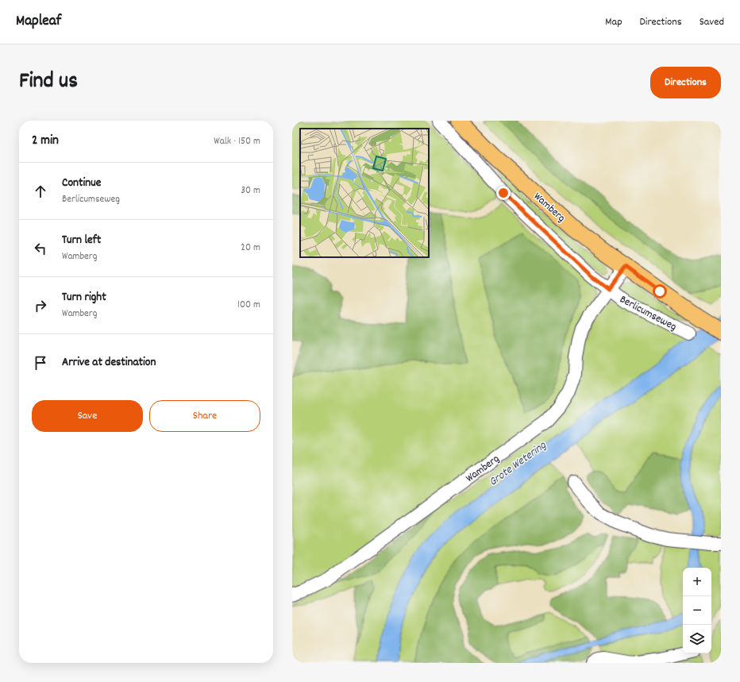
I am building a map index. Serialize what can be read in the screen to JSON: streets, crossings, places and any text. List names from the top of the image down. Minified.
{"streets":{"main road":["Wamberg","Berlicumseweg"]},"crossings":[["Wamberg","Berlicumseweg"]],"water":["Grote Wetering"],"page":{"header":"Mapleaf","nav":["Map","Directions","Saved"],"title":"Find us","buttons":["Directions",["Save","Share"]],"heading":["2 min","Walk · 150 m"],"list":[["Continue","Berlicumseweg","30 m"],["Turn left","Wamberg","20 m"],["Turn right","Wamberg","100 m"],"Arrive at destination"],"map_buttons":["+","−"]}}
